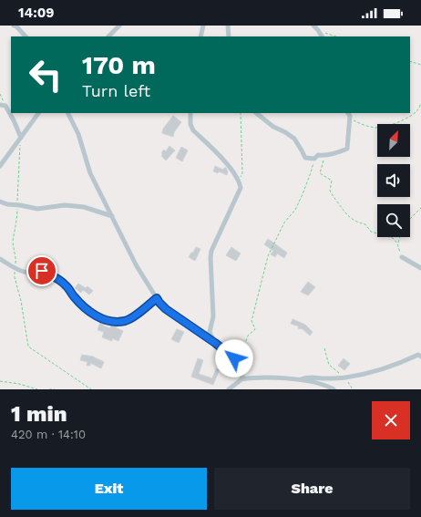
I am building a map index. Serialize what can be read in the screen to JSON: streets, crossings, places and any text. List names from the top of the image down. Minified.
{"north":"top right","page":{"status":"14:09","turn":["170 m","Turn left"],"heading":["1 min","420 m · 14:10"],"buttons":["Exit","Share"]}}
